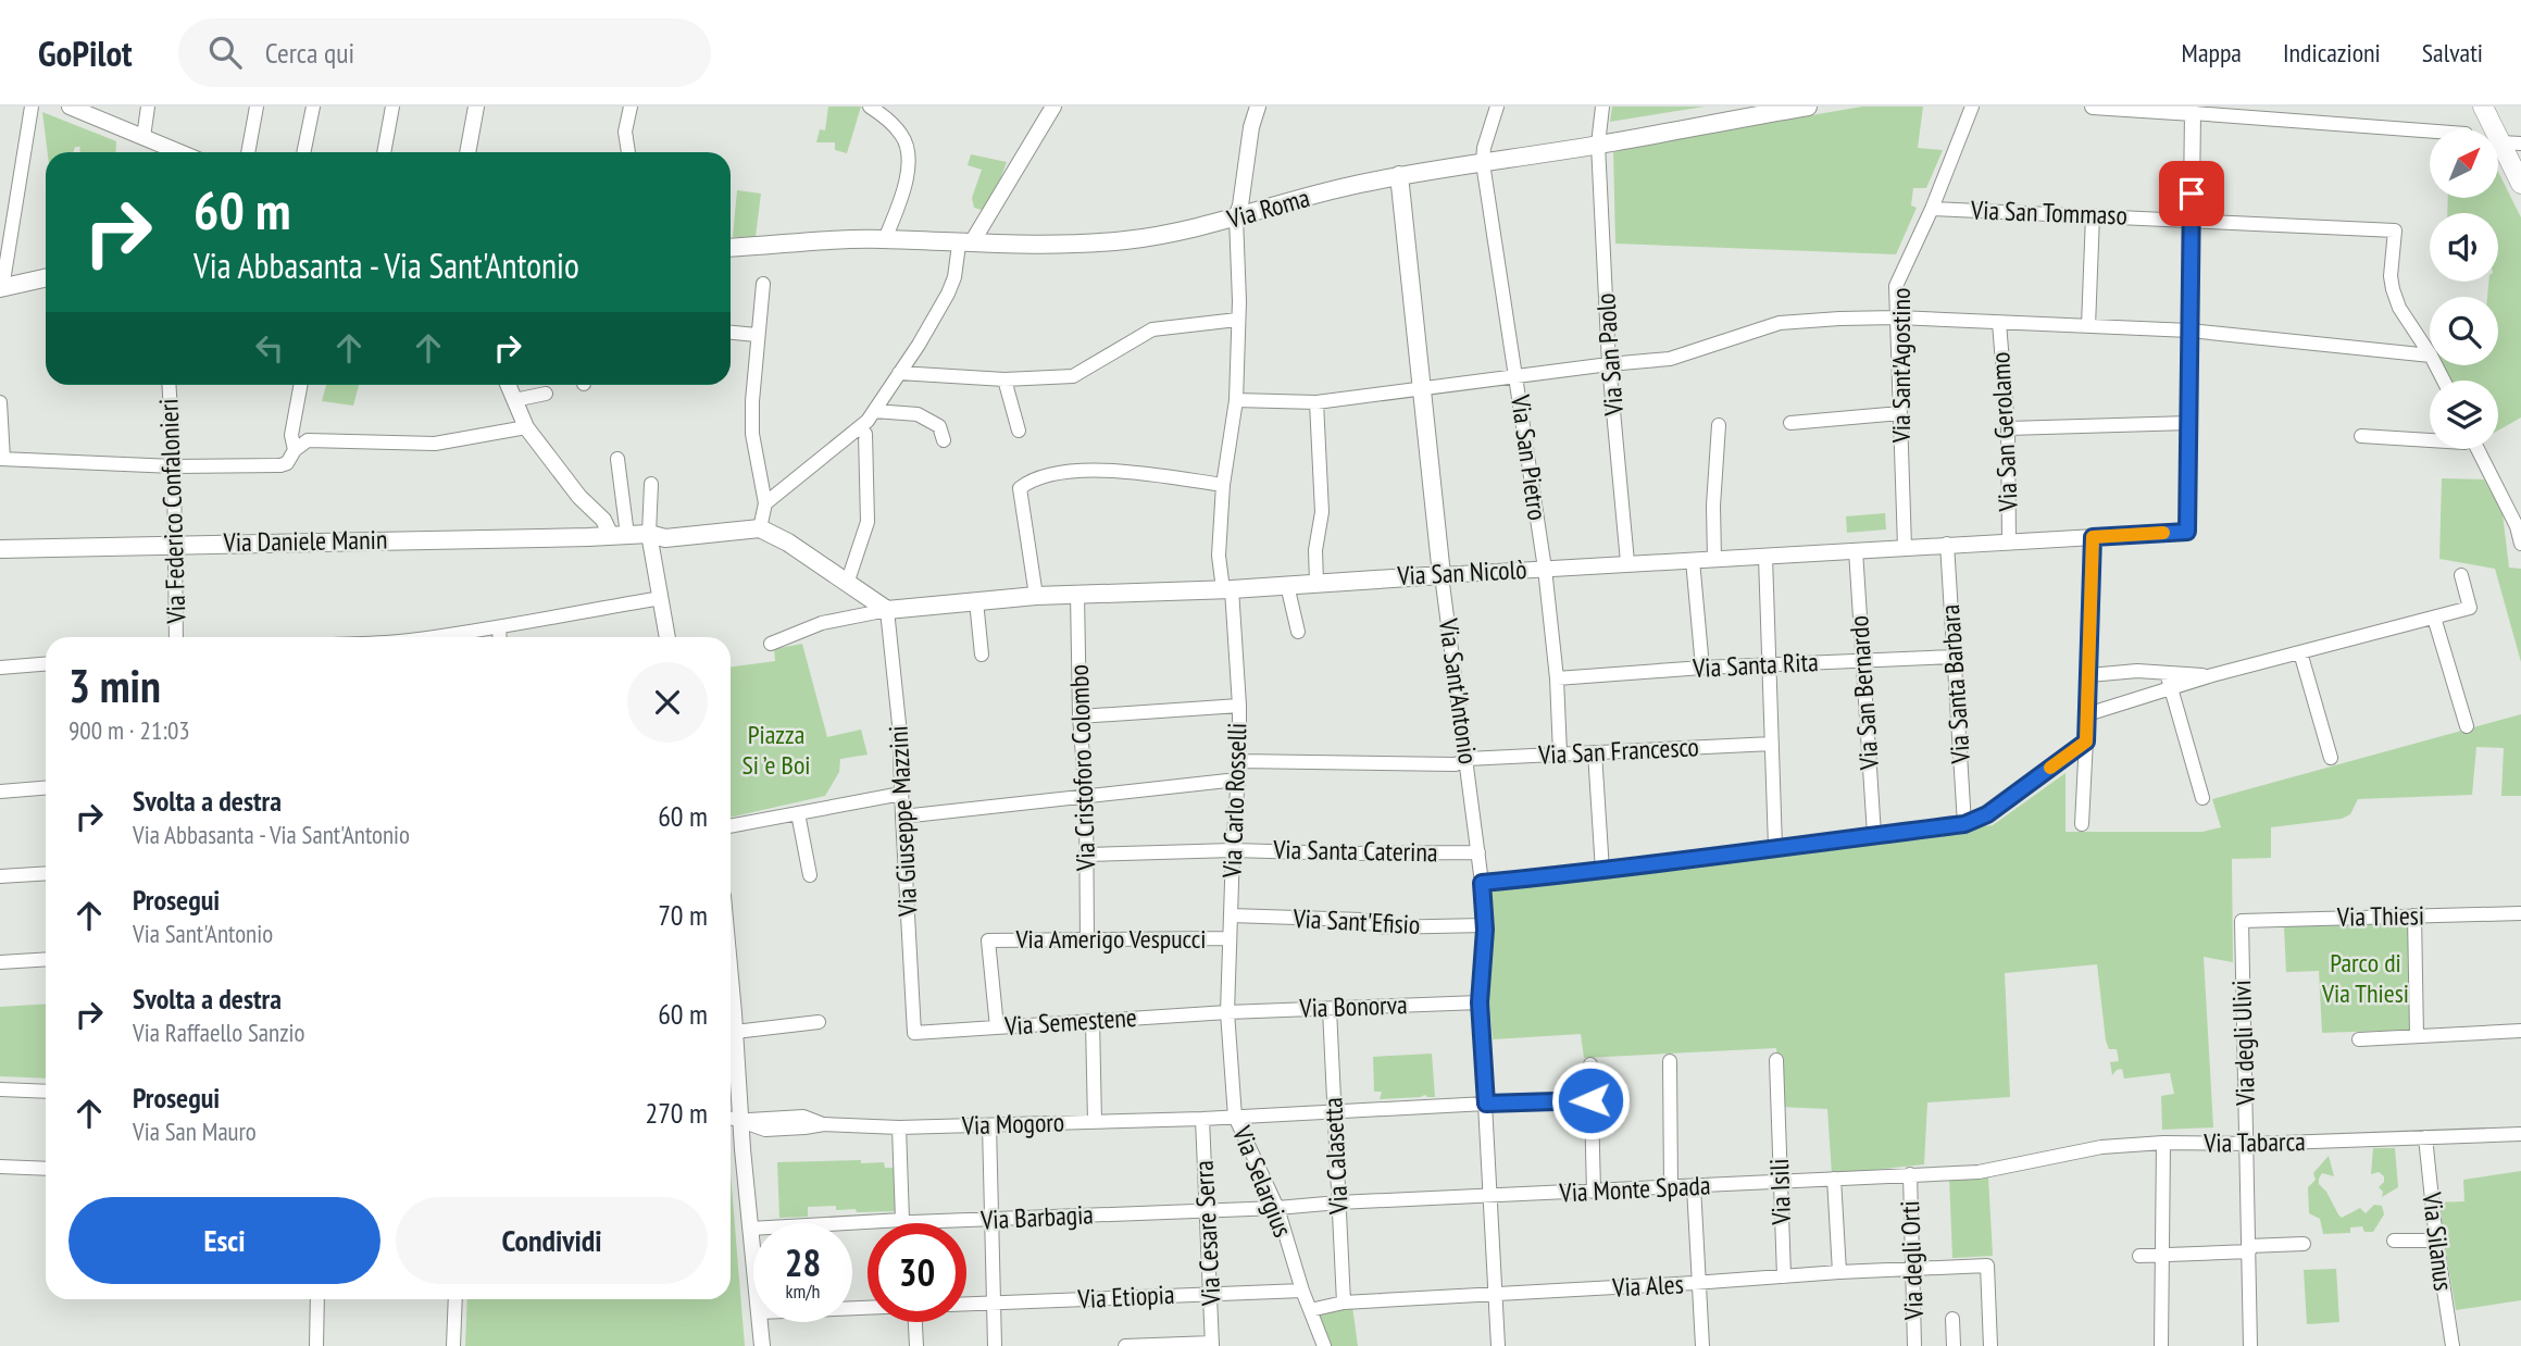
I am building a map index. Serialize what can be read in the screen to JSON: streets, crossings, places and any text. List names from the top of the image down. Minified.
{"streets":{"main road":["Via Roma","Via Daniele Manin","Via San Nicolò","Via Sant'Antonio"],"street":["Via San Tommaso","Via San Paolo","Via Sant'Agostino","Via San Gerolamo","Via San Pietro","Via Federico Confalonieri","Via Santa Rita","Via Santa Barbara","Via San Bernardo","Via San Francesco","Via Cristoforo Colombo","Via Carlo Rosselli","Via Giuseppe Mazzini","Via Santa Caterina","Via Thiesi","Via Sant'Efisio","Via Amerigo Vespucci","Via Bonorva","Via Semestene","Via degli Ulivi","Via Mogoro","Via Tabarca","Via Calasetta","Via Selargius","Via Monte Spada","Via Isili","Via Barbagia","Via Cesare Serra","Via Silanus","Via degli Orti","Via Ales","Via Etiopia"]},"crossings":[["Via Roma","Via San Paolo"],["Via Roma","Via San Pietro"],["Via Roma","Via Sant'Antonio"],["Via Roma","Via Carlo Rosselli"],["Via San Tommaso","Via Sant'Agostino"],["Via San Paolo","Via San Nicolò"],["Via Sant'Agostino","Via San Nicolò"],["Via San Gerolamo","Via San Nicolò"],["Via San Pietro","Via San Nicolò"],["Via San Pietro","Via Santa Rita"],["Via San Pietro","Via San Francesco"],["Via Federico Confalonieri","Via Daniele Manin"],["Via San Nicolò","Via Santa Barbara"],["Via San Nicolò","Via Sant'Antonio"],["Via San Nicolò","Via San Bernardo"],["Via San Nicolò","Via Cristoforo Colombo"],["Via San Nicolò","Via Carlo Rosselli"],["Via San Nicolò","Via Giuseppe Mazzini"],["Via Santa Rita","Via Santa Barbara"],["Via Santa Rita","Via San Bernardo"],["Via Sant'Antonio","Via San Francesco"],["Via Sant'Antonio","Via Santa Caterina"],["Via Sant'Antonio","Via Sant'Efisio"],["Via Sant'Antonio","Via Bonorva"],["Via Sant'Antonio","Via Mogoro"],["Via Sant'Antonio","Via Monte Spada"],["Via Sant'Antonio","Via Ales"],["Via San Francesco","Via Carlo Rosselli"],["Via Cristoforo Colombo","Via Santa Caterina"],["Via Cristoforo Colombo","Via Amerigo Vespucci"],["Via Carlo Rosselli","Via Santa Caterina"],["Via Carlo Rosselli","Via Sant'Efisio"],["Via Carlo Rosselli","Via Amerigo Vespucci"],["Via Carlo Rosselli","Via Bonorva"],["Via Carlo Rosselli","Via Semestene"],["Via Carlo Rosselli","Via Selargius"],["Via Giuseppe Mazzini","Via Semestene"],["Via Thiesi","Via degli Ulivi"],["Via Amerigo Vespucci","Via Semestene"],["Via Bonorva","Via Semestene"],["Via Bonorva","Via Calasetta"],["Via Bonorva","Via Selargius"],["Via Semestene","Via Selargius"],["Via degli Ulivi","Via Tabarca"],["Via Mogoro","Via Calasetta"],["Via Mogoro","Via Selargius"],["Via Mogoro","Via Cesare Serra"],["Via Tabarca","Via Monte Spada"],["Via Tabarca","Via Silanus"],["Via Calasetta","Via Monte Spada"],["Via Calasetta","Via Ales"],["Via Selargius","Via Monte Spada"],["Via Selargius","Via Barbagia"],["Via Selargius","Via Ales"],["Via Selargius","Via Etiopia"],["Via Monte Spada","Via Isili"],["Via Monte Spada","Via Barbagia"],["Via Monte Spada","Via degli Orti"],["Via Isili","Via Ales"],["Via Barbagia","Via Cesare Serra"],["Via Cesare Serra","Via Etiopia"],["Via degli Orti","Via Ales"]],"parks":["Piazza Si ’e Boi","Parco di Via Thiesi"],"north":"top right","page":{"header":"GoPilot","search":"Cerca qui","nav":["Mappa","Indicazioni","Salvati"],"turn":["60 m","Via Abbasanta - Via Sant'Antonio"],"heading":["3 min","900 m · 21:03"],"list":[{"name":"Svolta a destra","note":"Via Abbasanta - Via Sant'Antonio","value":"60 m"},{"name":"Prosegui","note":"Via Sant'Antonio","value":"70 m"},{"name":"Svolta a destra","note":"Via Raffaello Sanzio","value":"60 m"},{"name":"Prosegui","note":"Via San Mauro","value":"270 m"}],"buttons":["Esci","Condividi"],"speed":"28 km/h","limit":"30"}}
